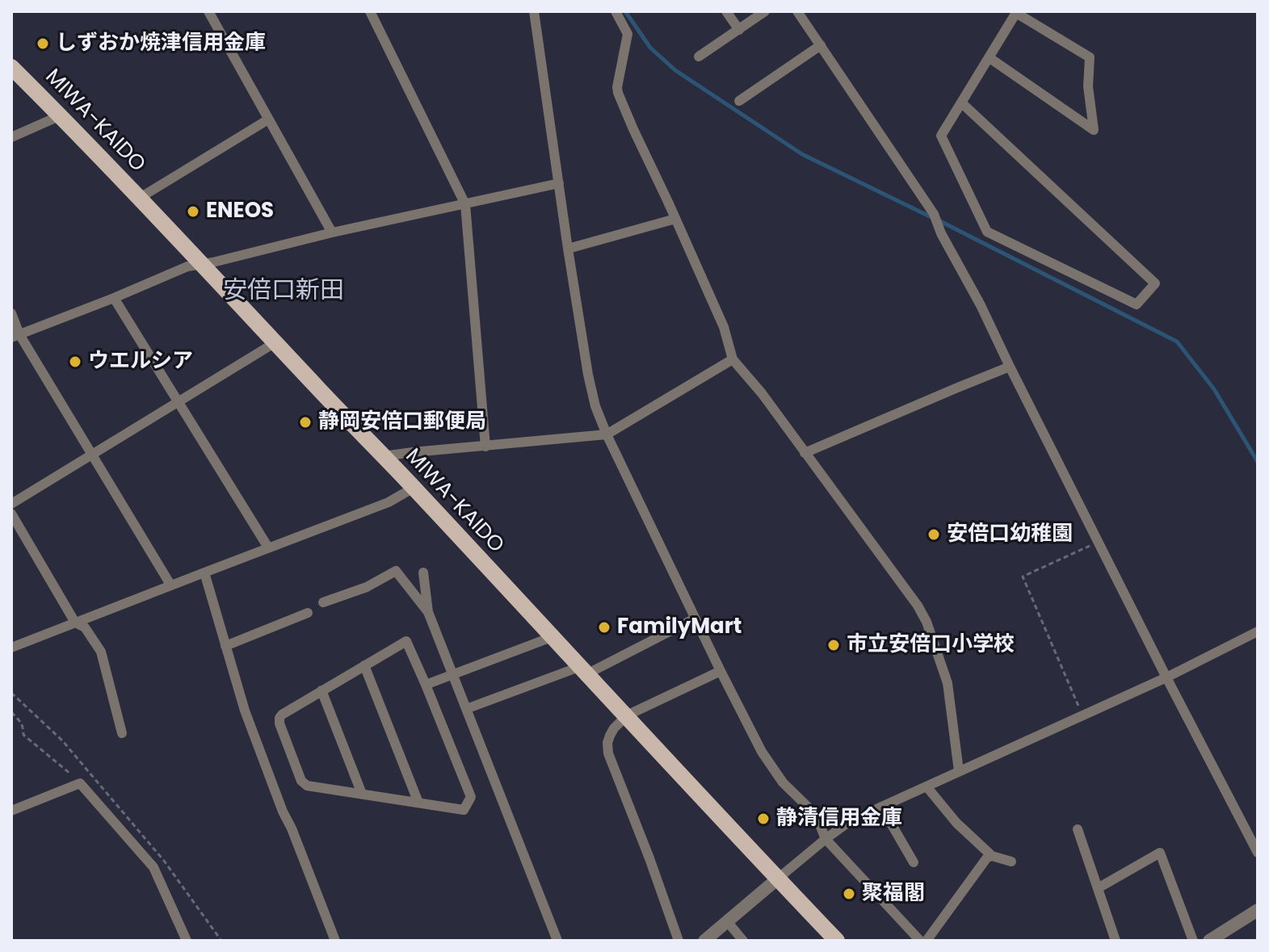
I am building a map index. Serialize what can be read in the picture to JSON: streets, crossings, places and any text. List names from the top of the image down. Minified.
{"streets":{"main road":["MIWA-KAIDO"]},"districts":["安倍口新田"],"places":["しずおか焼津信用金庫","ENEOS","ウエルシア","静岡安倍口郵便局","安倍口幼稚園","FamilyMart","市立安倍口小学校","静清信用金庫","聚福閣"]}
